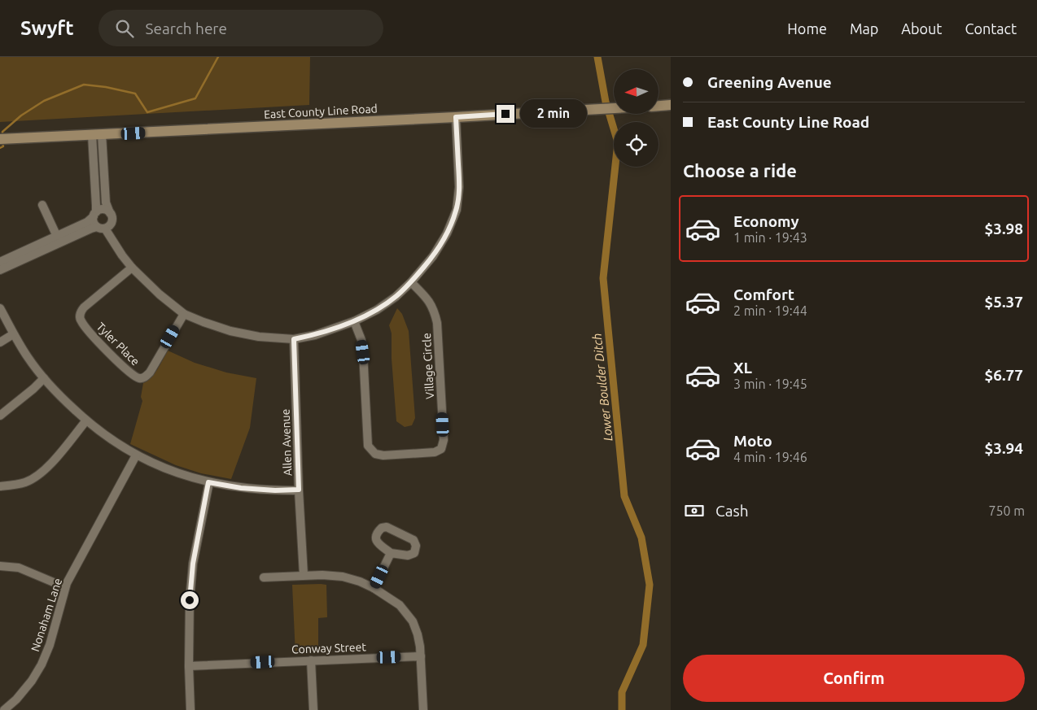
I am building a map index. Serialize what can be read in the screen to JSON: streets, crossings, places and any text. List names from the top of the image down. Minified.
{"streets":{"main road":["East County Line Road"],"street":["Tyler Place","Village Circle","Allen Avenue","Nonaham Lane","Conway Street"]},"water":["Lower Boulder Ditch"],"north":"left","page":{"header":"Swyft","search":"Search here","nav":["Home","Map","About","Contact"],"banner":["Greening Avenue","East County Line Road"],"bubble":"2 min","heading":"Choose a ride","list":[{"name":"Economy","note":"1 min · 19:43","value":"$3.98"},{"name":"Comfort","note":"2 min · 19:44","value":"$5.37"},{"name":"XL","note":"3 min · 19:45","value":"$6.77"},{"name":"Moto","note":"4 min · 19:46","value":"$3.94"}],"pay":["Cash","750 m"],"buttons":"Confirm"}}
